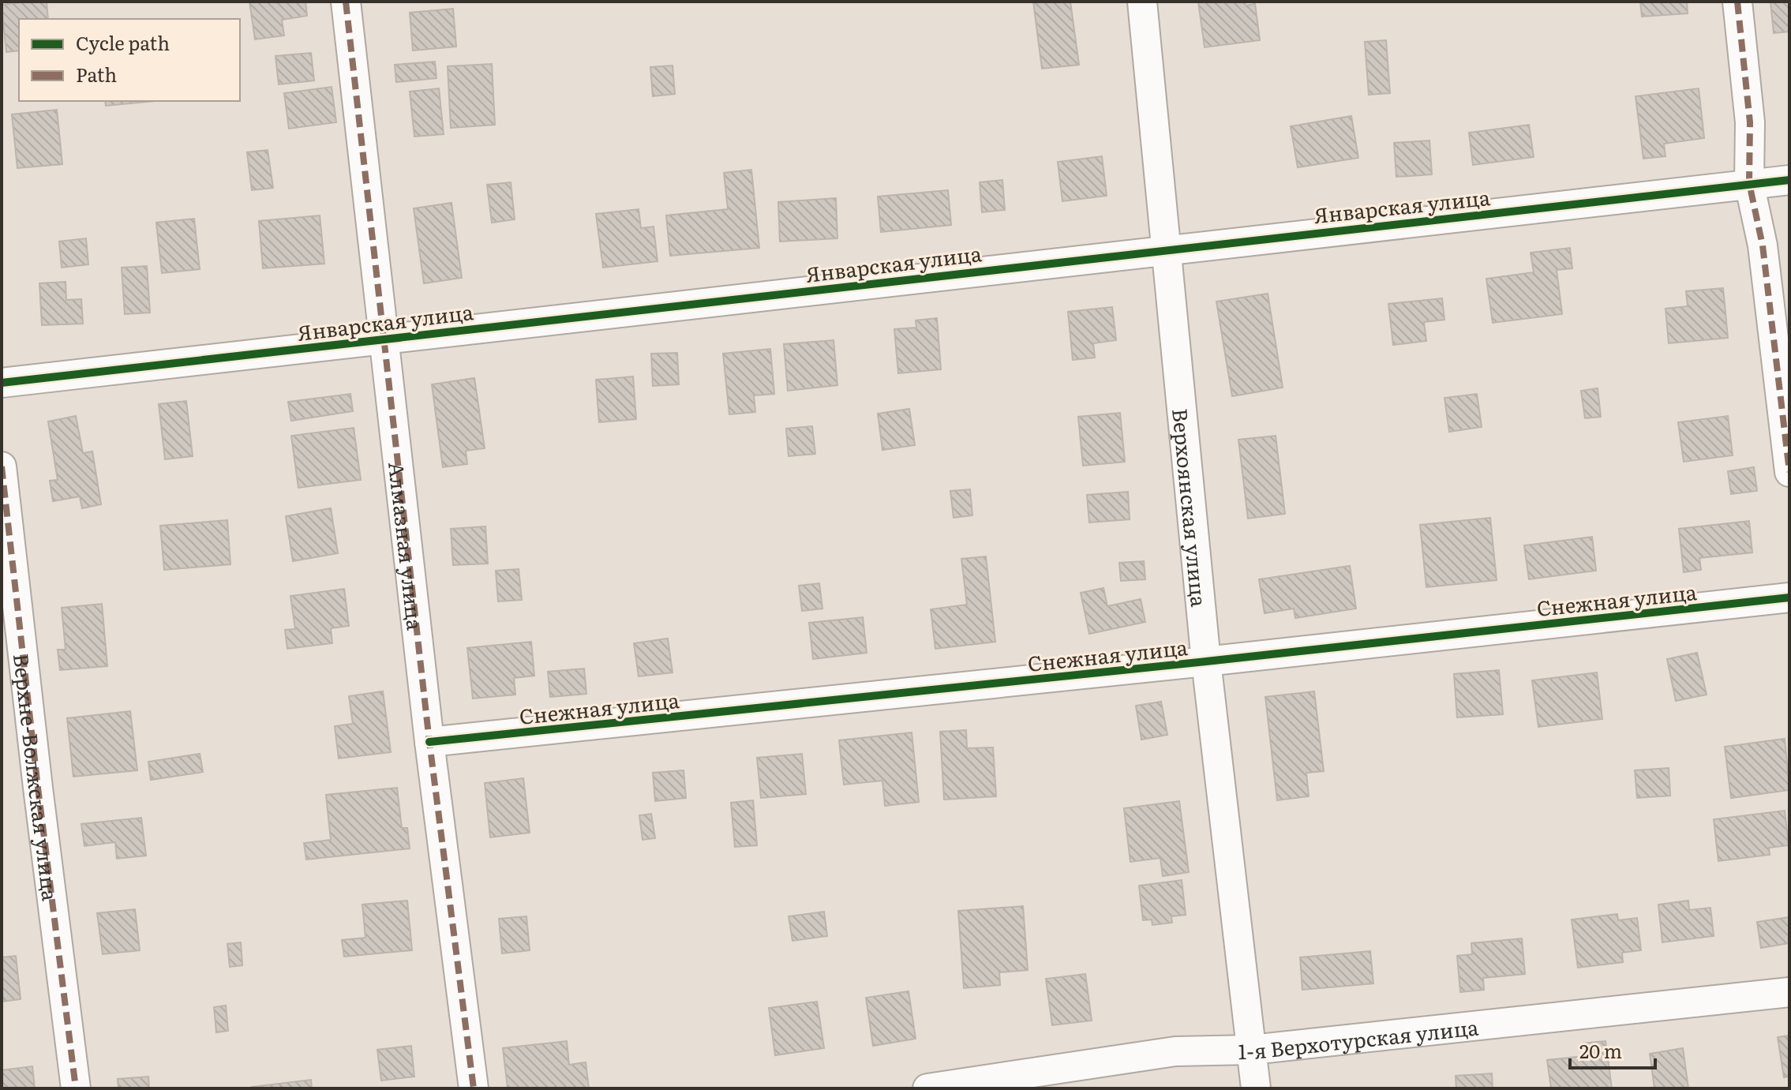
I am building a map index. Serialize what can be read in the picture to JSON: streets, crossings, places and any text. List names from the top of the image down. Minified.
{"streets":{"street":["Январская улица","Верхоянская улица","Алмазная улица","Снежная улица","Верхне-Волжская улица","1-я Верхотурская улица"]},"crossings":[["Январская улица","Верхоянская улица"],["Январская улица","Алмазная улица"],["Верхоянская улица","Снежная улица"],["Верхоянская улица","1-я Верхотурская улица"],["Алмазная улица","Снежная улица"]],"legend":["Cycle path","Path"],"scale_bar":"20 m"}
